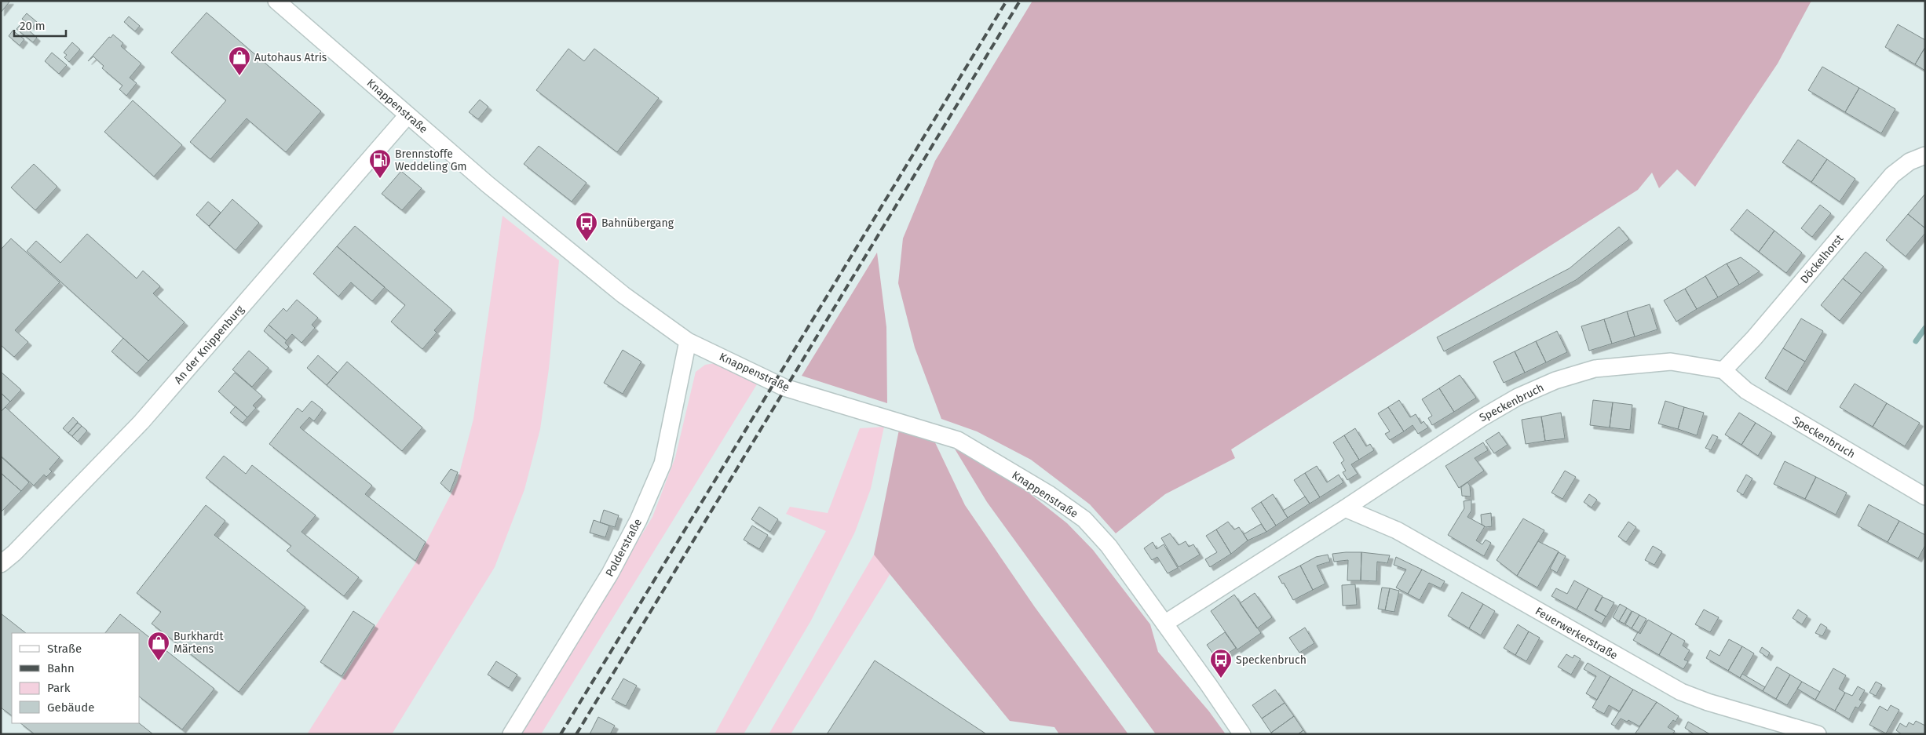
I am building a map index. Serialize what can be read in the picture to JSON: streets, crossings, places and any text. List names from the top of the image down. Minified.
{"streets":{"street":["Knappenstraße","Döckelhorst","An der Knippenburg","Speckenbruch","Polderstraße","Feuerwerkerstraße"]},"crossings":[["Knappenstraße","An der Knippenburg"],["Knappenstraße","Speckenbruch"],["Knappenstraße","Polderstraße"],["Döckelhorst","Speckenbruch"],["Speckenbruch","Feuerwerkerstraße"]],"places":{"shop":["Autohaus Atris","Burkhardt Märtens"],"fuel station":["Brennstoffe Weddeling Gm"],"bus stop":["Bahnübergang","Speckenbruch"]},"legend":["Straße","Bahn","Park","Gebäude"],"scale_bar":"20 m"}
